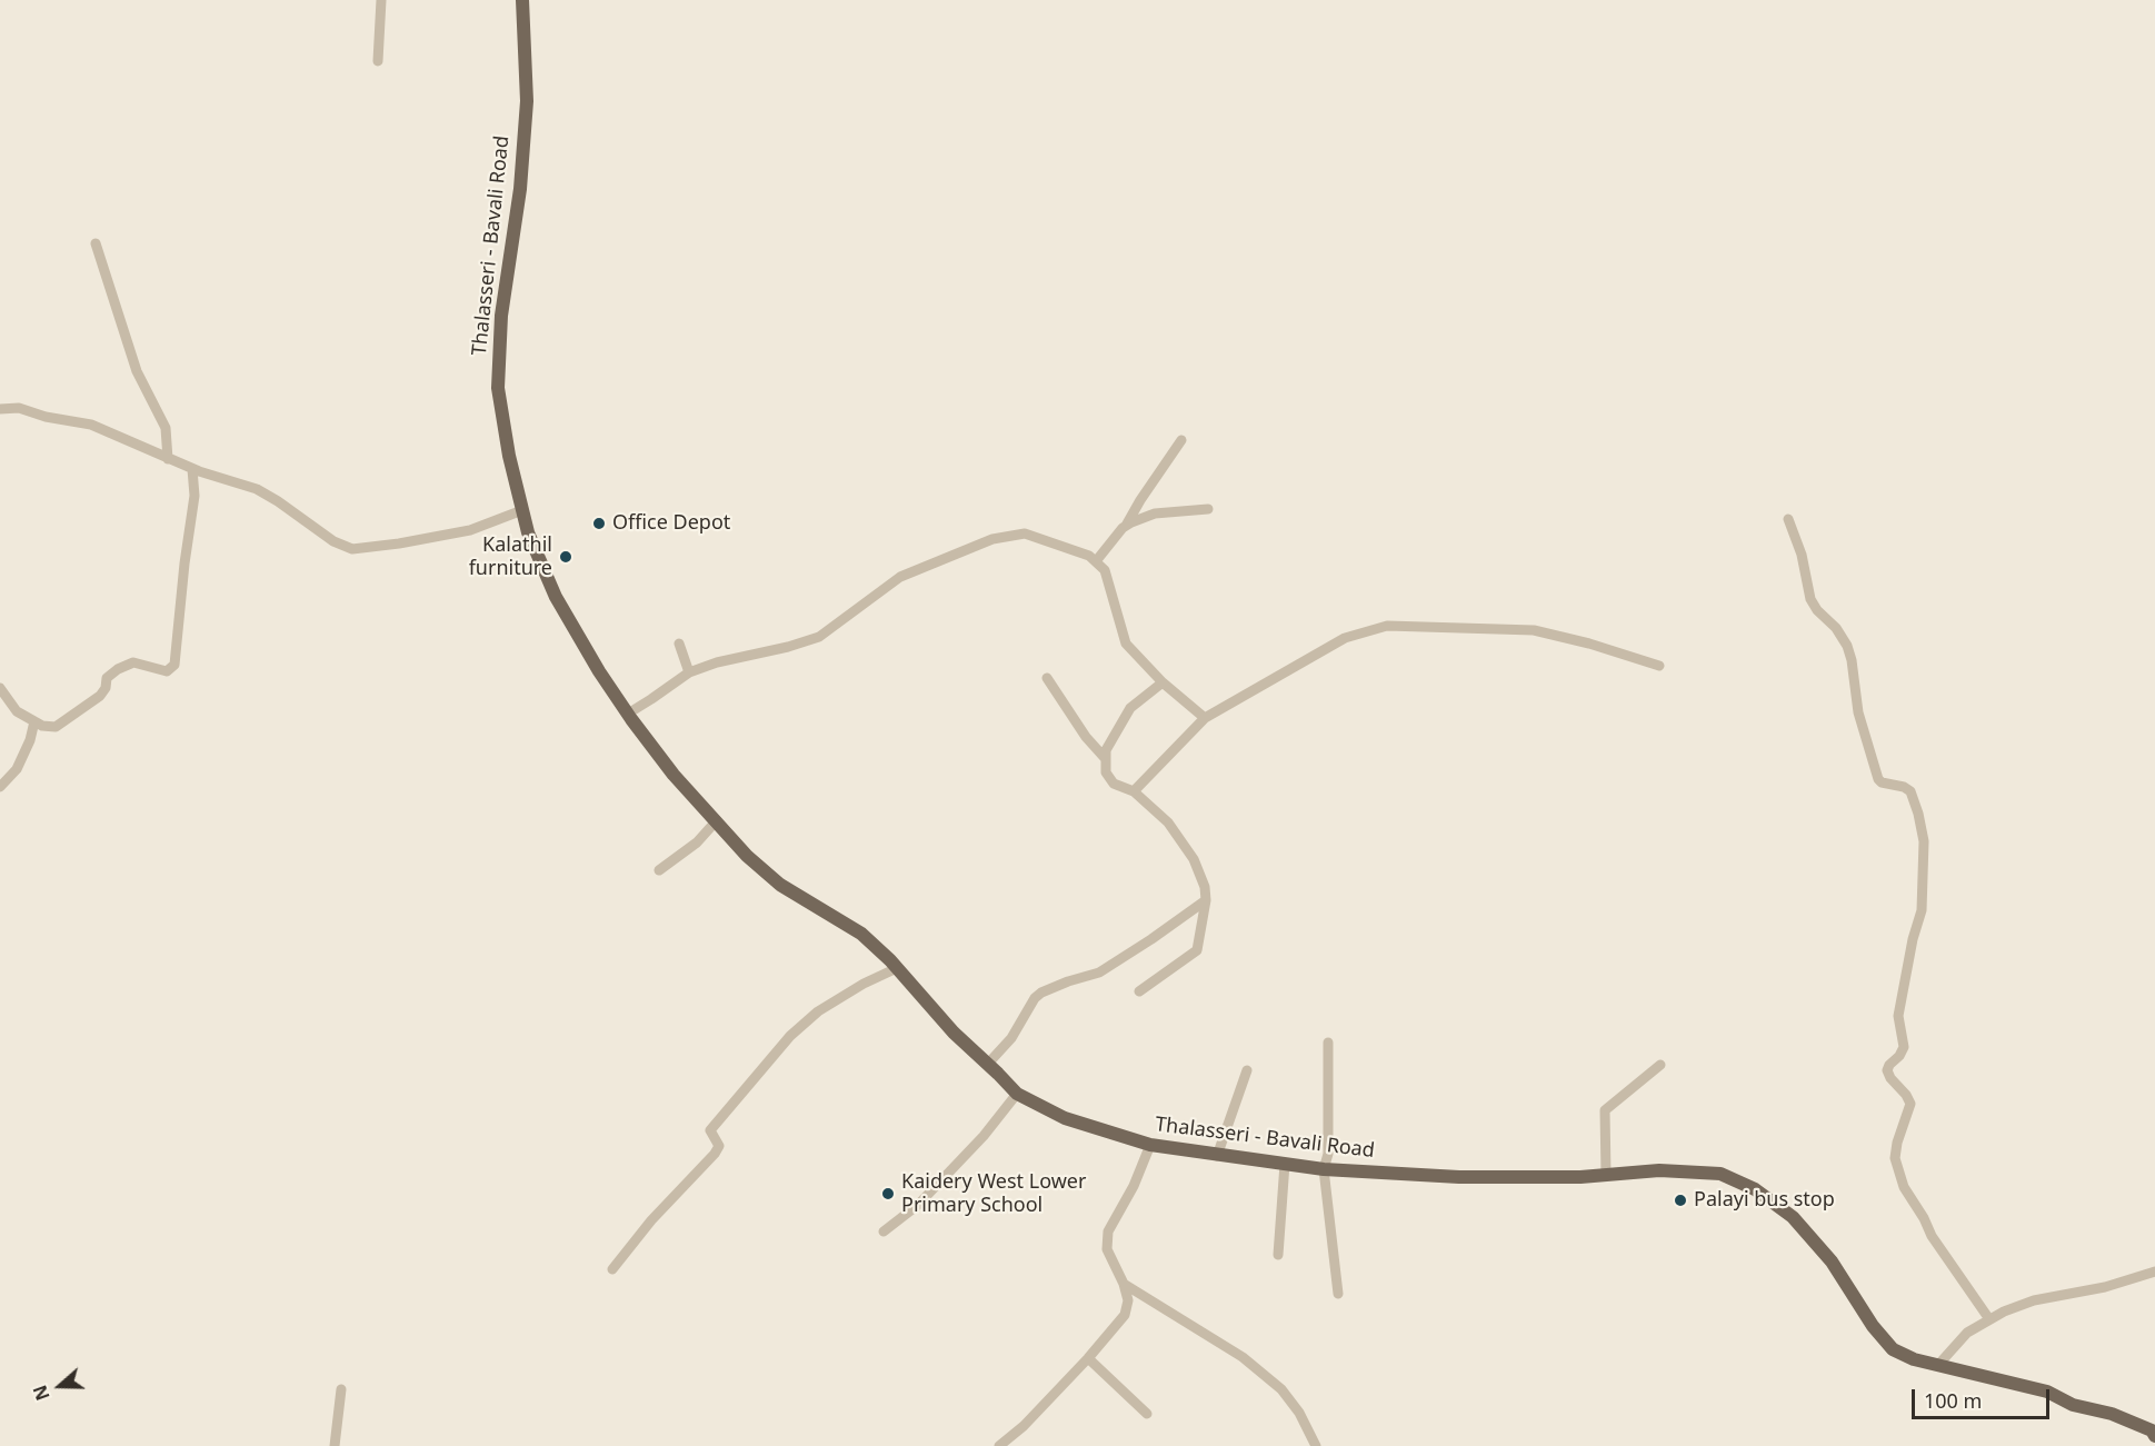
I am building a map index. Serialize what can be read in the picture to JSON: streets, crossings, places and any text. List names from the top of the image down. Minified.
{"streets":{"main road":["Thalasseri - Bavali Road"]},"places":["Office Depot","Kalathil furniture","Kaidery West Lower Primary School","Palayi bus stop"],"scale_bar":"100 m","north":"left"}
